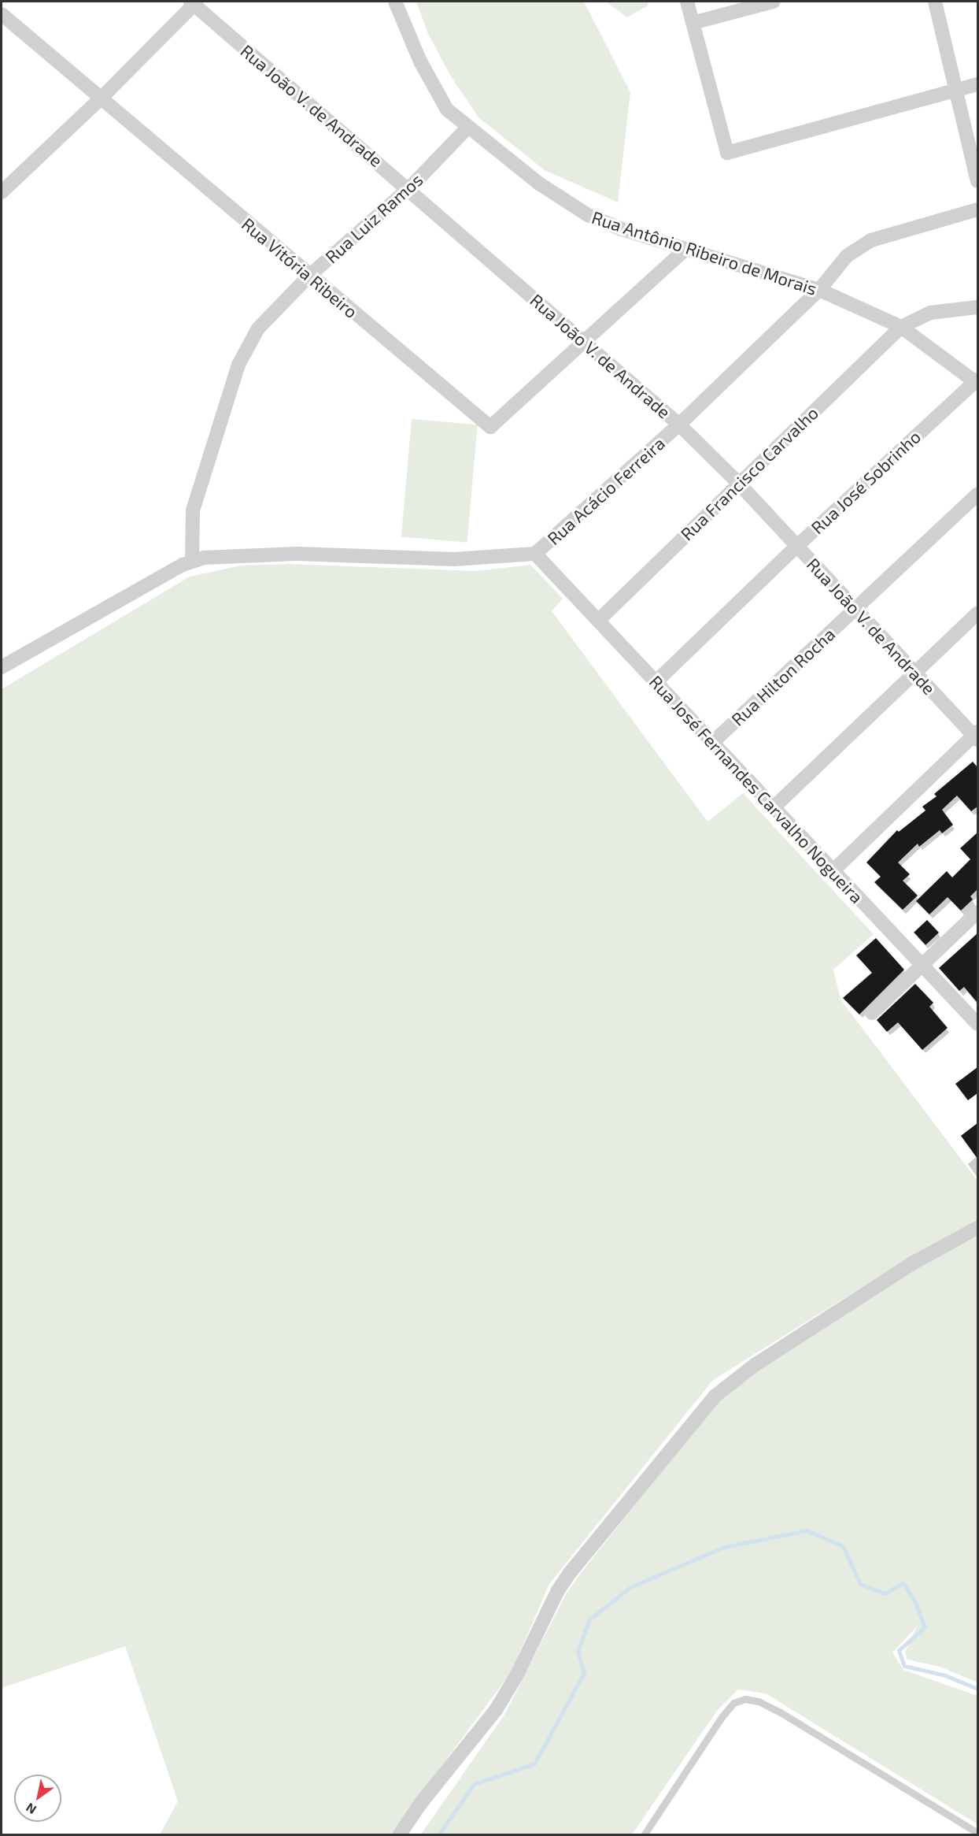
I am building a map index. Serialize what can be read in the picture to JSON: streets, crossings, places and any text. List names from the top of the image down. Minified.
{"streets":{"street":["Rua João V. de Andrade","Rua Luiz Ramos","Rua Antônio Ribeiro de Morais","Rua Vitória Ribeiro","Rua Francisco Carvalho","Rua José Sobrinho","Rua Acácio Ferreira","Rua Hilton Rocha","Rua José Fernandes Carvalho Nogueira"]},"crossings":[["Rua João V. de Andrade","Rua Luiz Ramos"],["Rua João V. de Andrade","Rua Vitória Ribeiro"],["Rua João V. de Andrade","Rua Francisco Carvalho"],["Rua João V. de Andrade","Rua José Sobrinho"],["Rua João V. de Andrade","Rua Acácio Ferreira"],["Rua João V. de Andrade","Rua Hilton Rocha"],["Rua Luiz Ramos","Rua Antônio Ribeiro de Morais"],["Rua Luiz Ramos","Rua Vitória Ribeiro"],["Rua Antônio Ribeiro de Morais","Rua Francisco Carvalho"],["Rua Antônio Ribeiro de Morais","Rua José Sobrinho"],["Rua Antônio Ribeiro de Morais","Rua Acácio Ferreira"],["Rua Francisco Carvalho","Rua José Fernandes Carvalho Nogueira"],["Rua José Sobrinho","Rua José Fernandes Carvalho Nogueira"],["Rua Acácio Ferreira","Rua José Fernandes Carvalho Nogueira"],["Rua Hilton Rocha","Rua José Fernandes Carvalho Nogueira"]],"north":"bottom left"}
